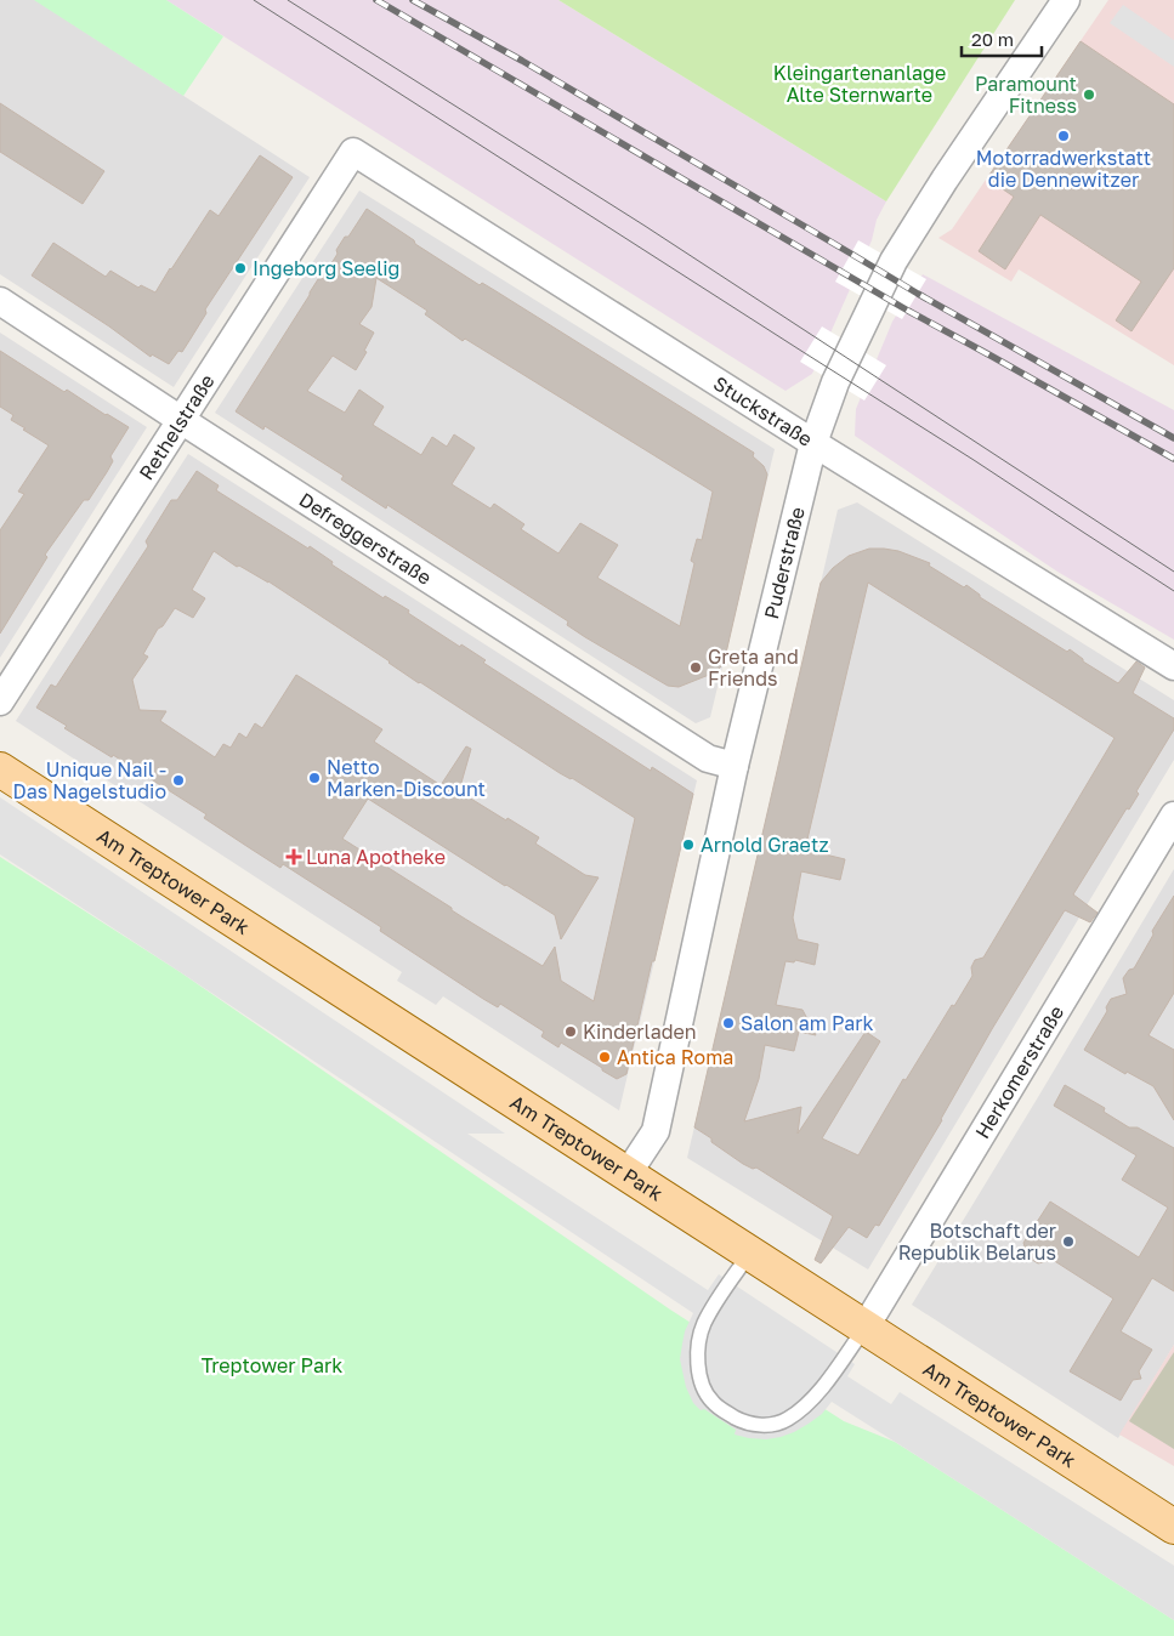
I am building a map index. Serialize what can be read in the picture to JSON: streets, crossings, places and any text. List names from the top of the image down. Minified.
{"streets":{"main road":["Am Treptower Park"],"street":["Stuckstraße","Rethelstraße","Defreggerstraße","Puderstraße","Herkomerstraße"]},"crossings":[["Stuckstraße","Rethelstraße"],["Stuckstraße","Puderstraße"],["Rethelstraße","Defreggerstraße"],["Defreggerstraße","Puderstraße"],["Puderstraße","Am Treptower Park"],["Am Treptower Park","Herkomerstraße"]],"parks":["Kleingartenanlage Alte Sternwarte","Treptower Park"],"places":{"other":["Paramount Fitness","Motorradwerkstatt die Dennewitzer","Ingeborg Seelig","Greta and Friends","Netto Marken-Discount","Unique Nail - Das Nagelstudio","Arnold Graetz","Salon am Park","Kinderladen","Antica Roma","Botschaft der Republik Belarus"],"health":["Luna Apotheke"]},"scale_bar":"20 m"}
